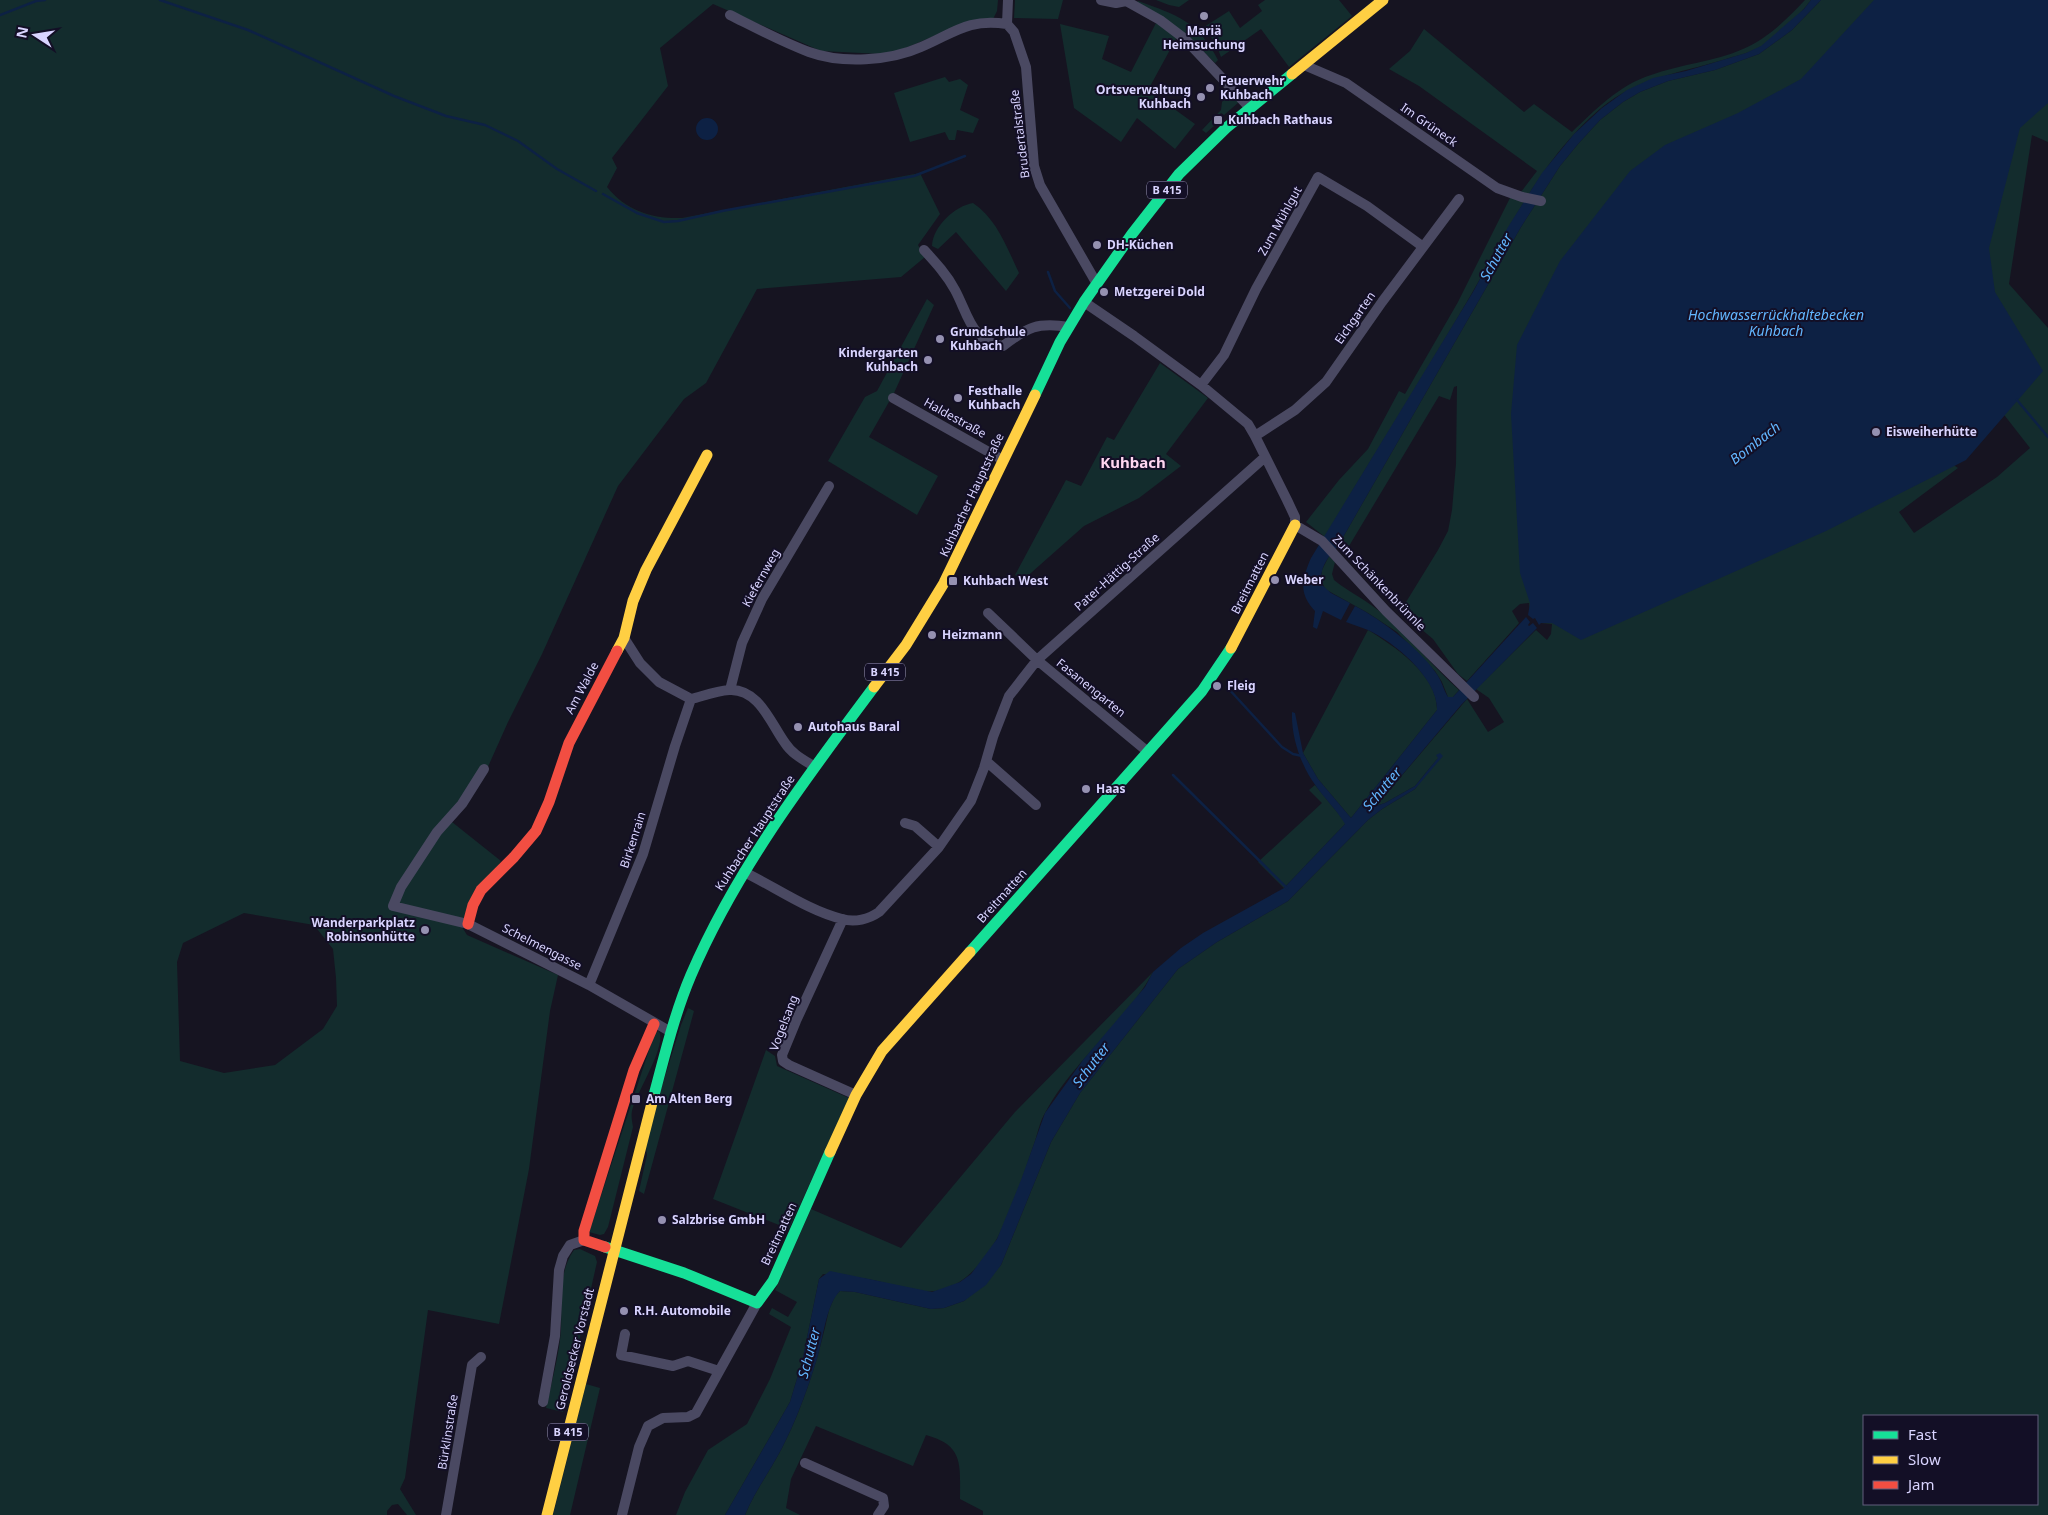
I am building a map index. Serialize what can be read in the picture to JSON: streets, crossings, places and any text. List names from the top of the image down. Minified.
{"streets":{"street":["Im Grüneck","Brudertalstraße","B 415","Zum Mühlgut","Eichgarten","Haldestraße","Kuhbacher Hauptstraße","Pater-Hättig-Straße","Kiefernweg","Breitmatten","Zum Schänkenbrünnle","Am Walde","Fasanengarten","Birkenrain","Schelmengasse","Vogelsang","Geroldsecker Vorstadt","Bürklinstraße"]},"crossings":[["Im Grüneck","Kuhbacher Hauptstraße"],["Brudertalstraße","Kuhbacher Hauptstraße"],["B 415","Kuhbacher Hauptstraße"],["B 415","Schelmengasse"],["B 415","Geroldsecker Vorstadt"],["Zum Mühlgut","Eichgarten"],["Haldestraße","Kuhbacher Hauptstraße"],["Kuhbacher Hauptstraße","Fasanengarten"],["Kuhbacher Hauptstraße","Schelmengasse"],["Pater-Hättig-Straße","Fasanengarten"],["Breitmatten","Zum Schänkenbrünnle"],["Breitmatten","Fasanengarten"],["Breitmatten","Vogelsang"],["Am Walde","Schelmengasse"],["Fasanengarten","Vogelsang"],["Birkenrain","Schelmengasse"]],"districts":["Kuhbach"],"water":["Schutter","Hochwasserrückhaltebecken Kuhbach","Bombach"],"places":{"other":["Mariä Heimsuchung","Feuerwehr Kuhbach","Ortsverwaltung Kuhbach","DH-Küchen","Metzgerei Dold","Grundschule Kuhbach","Kindergarten Kuhbach","Festhalle Kuhbach","Eisweiherhütte","Weber","Heizmann","Fleig","Autohaus Baral","Haas","Wanderparkplatz Robinsonhütte","Salzbrise GmbH","R.H. Automobile"],"transit":["Kuhbach Rathaus","Kuhbach West","Am Alten Berg"]},"legend":["Fast","Slow","Jam"],"north":"left"}
